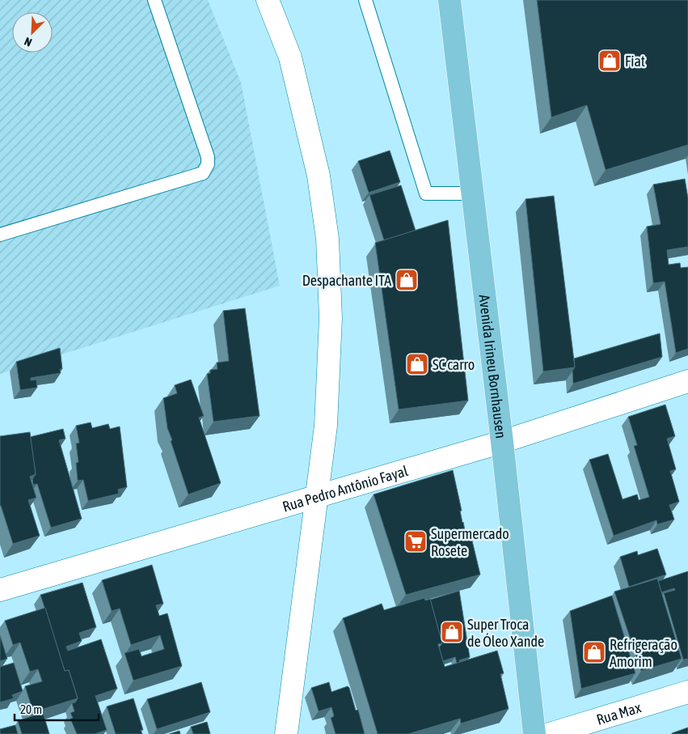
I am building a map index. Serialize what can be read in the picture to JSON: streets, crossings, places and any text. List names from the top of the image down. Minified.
{"streets":{"main road":["Avenida Irineu Bornhausen"],"street":["Rua Pedro Antônio Fayal","Rua Max"]},"crossings":[["Avenida Irineu Bornhausen","Rua Pedro Antônio Fayal"]],"places":{"shop":["Fiat","Despachante ITA","SC carro","Super Troca de Óleo Xande","Refrigeração Amorim"],"supermarket":["Supermercado Rosete"]},"scale_bar":"20 m","north":"bottom left"}
